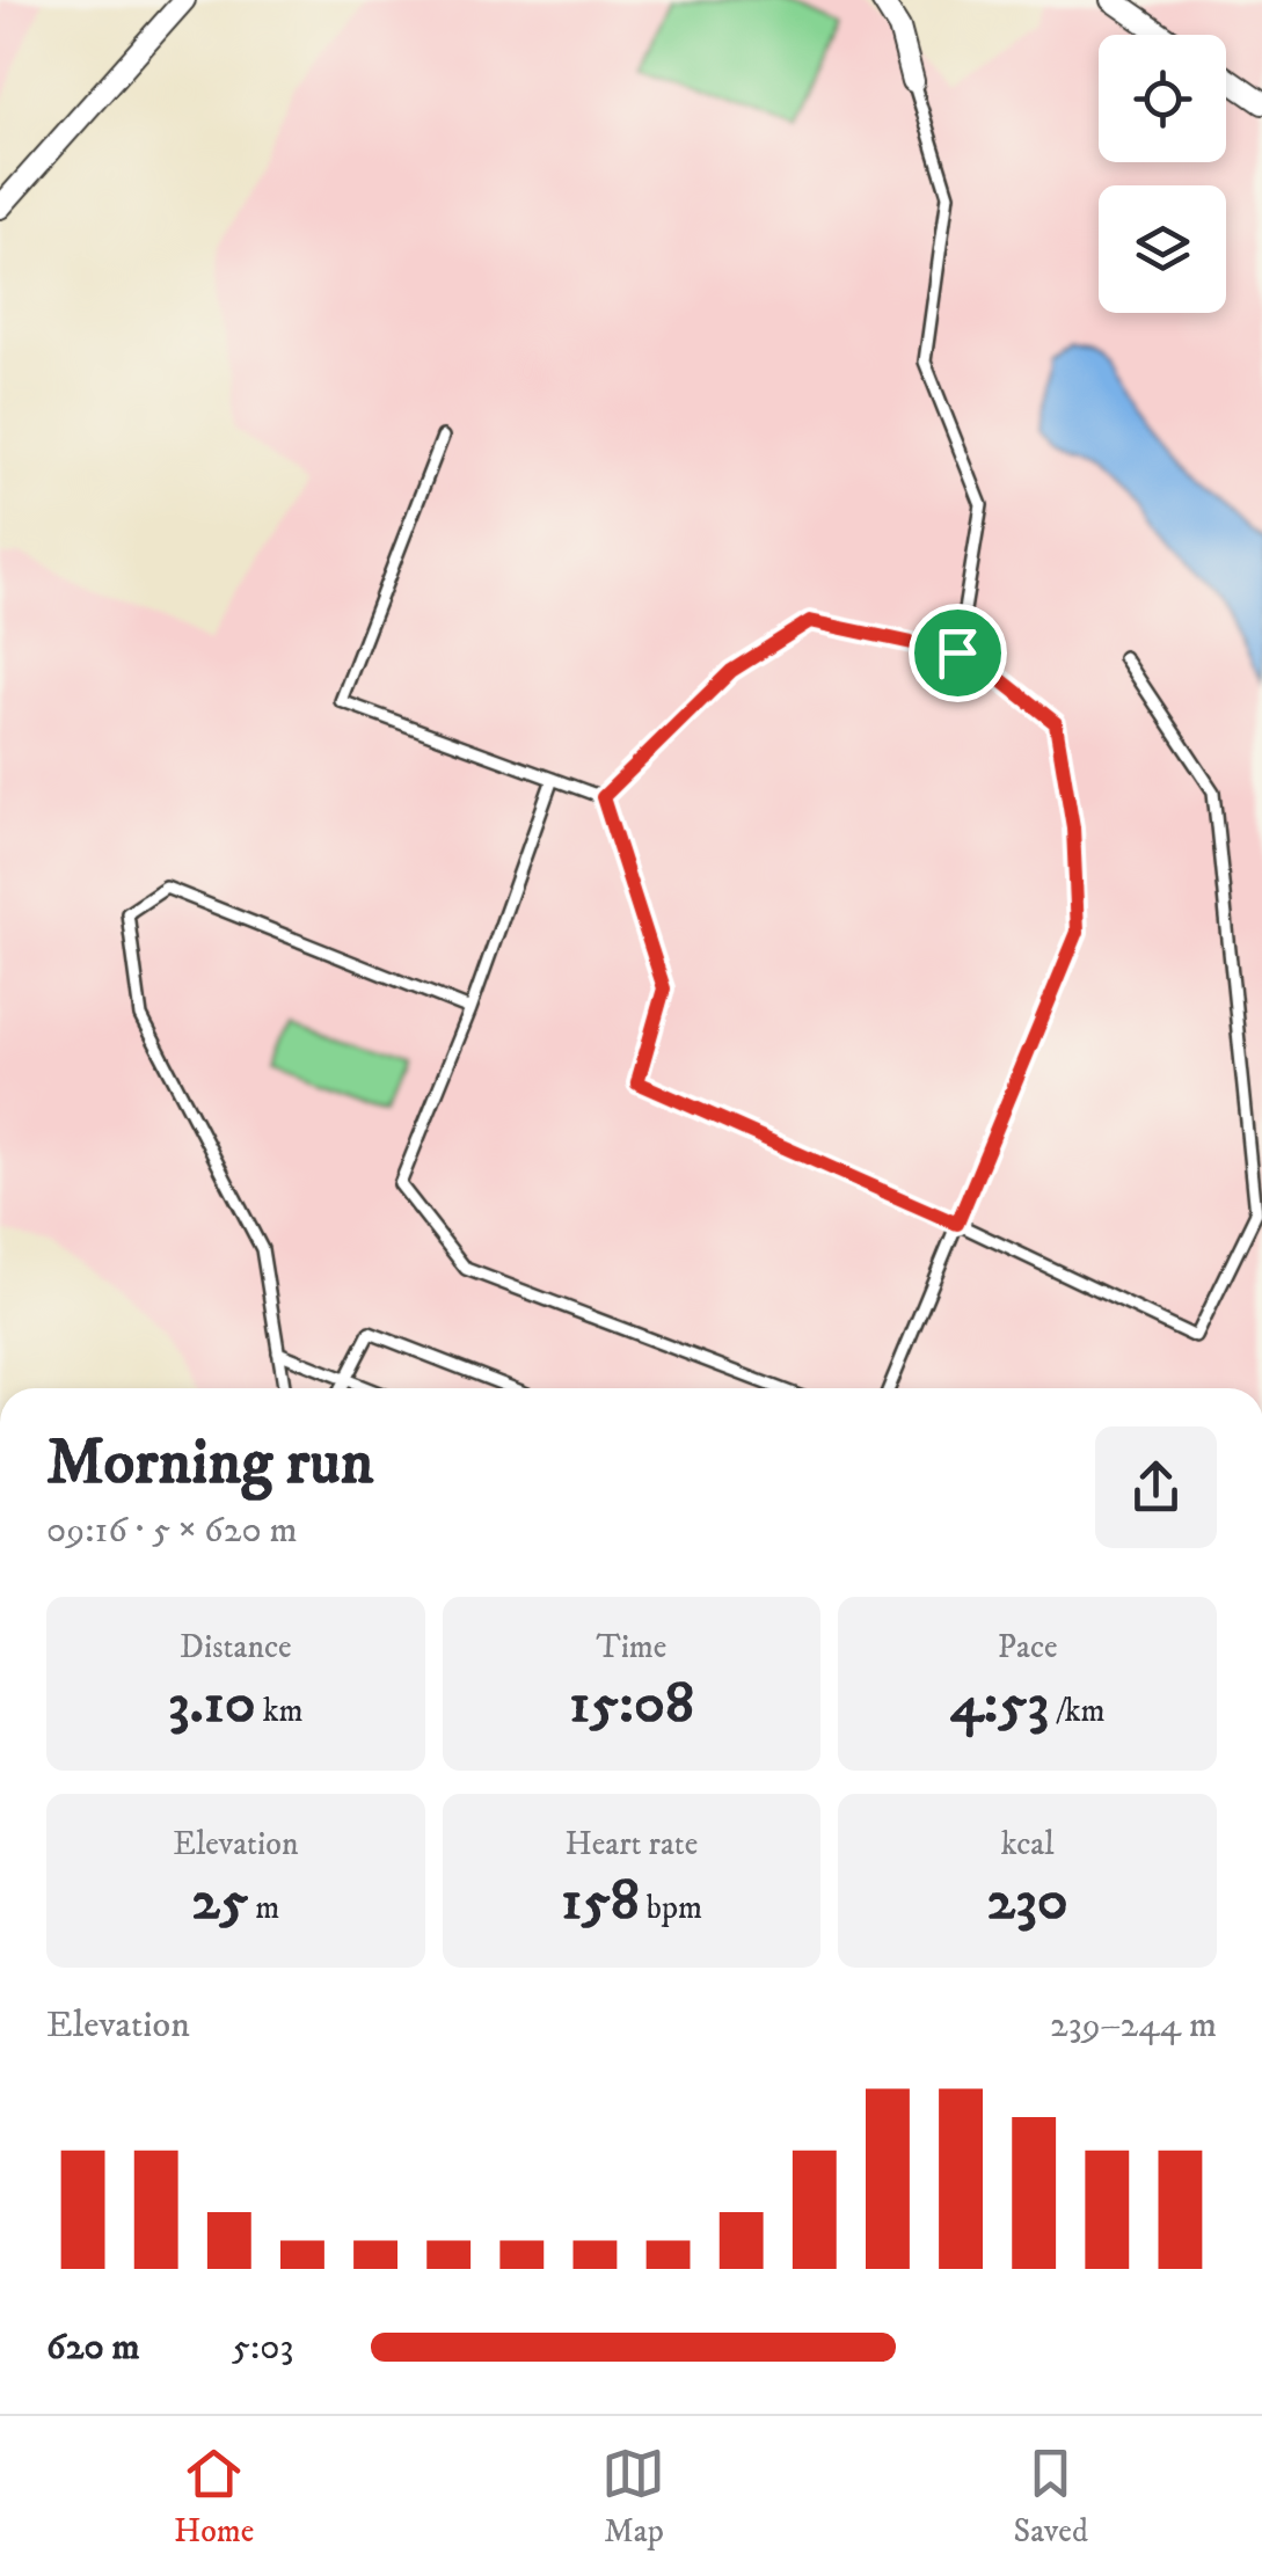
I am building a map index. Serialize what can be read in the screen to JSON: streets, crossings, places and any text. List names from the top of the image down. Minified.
{"page":{"heading":["Morning run","09:16 · 5 × 620 m"],"stats":[["Distance","3.10 km"],["Time","15:08"],["Pace","4:53 /km"],["Elevation","25 m"],["Heart rate","158 bpm"],["kcal","230"]],"chart":["Elevation","239–244 m"],"list":[{"name":"620 m","note":"5:03"}],"tabs":["Home","Map","Saved"]}}
